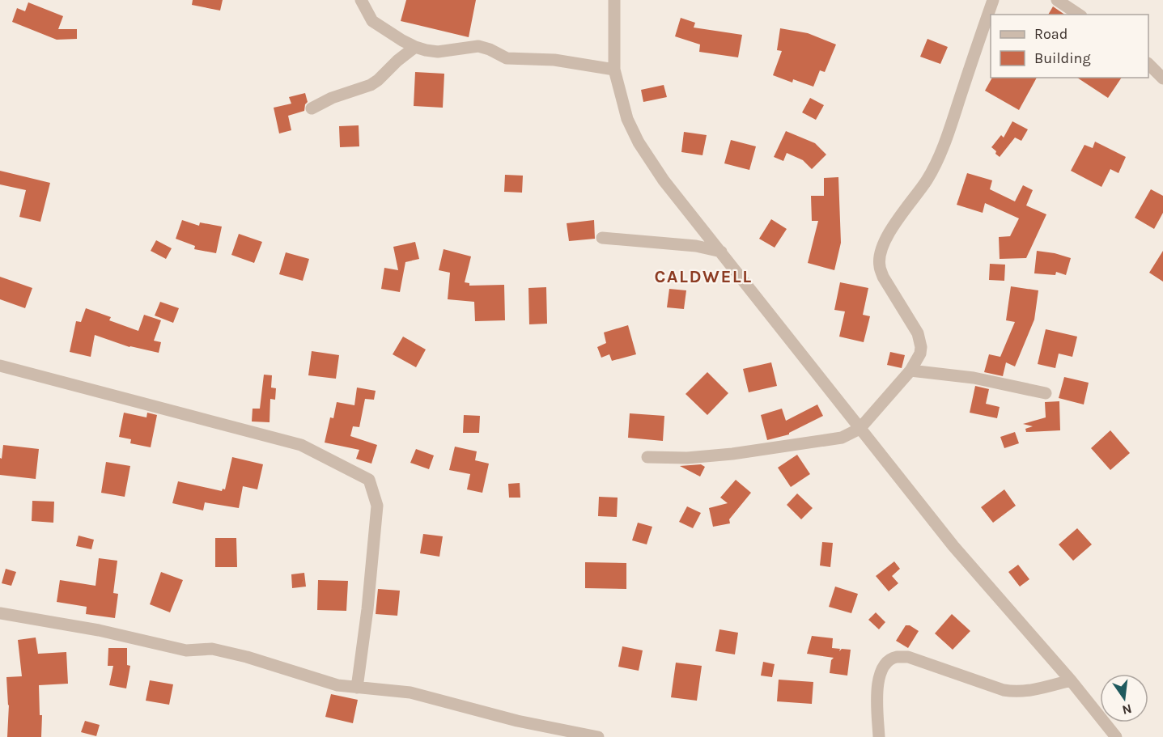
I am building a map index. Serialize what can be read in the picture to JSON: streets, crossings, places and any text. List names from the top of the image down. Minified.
{"districts":["CALDWELL"],"legend":["Road","Building"],"north":"bottom"}
